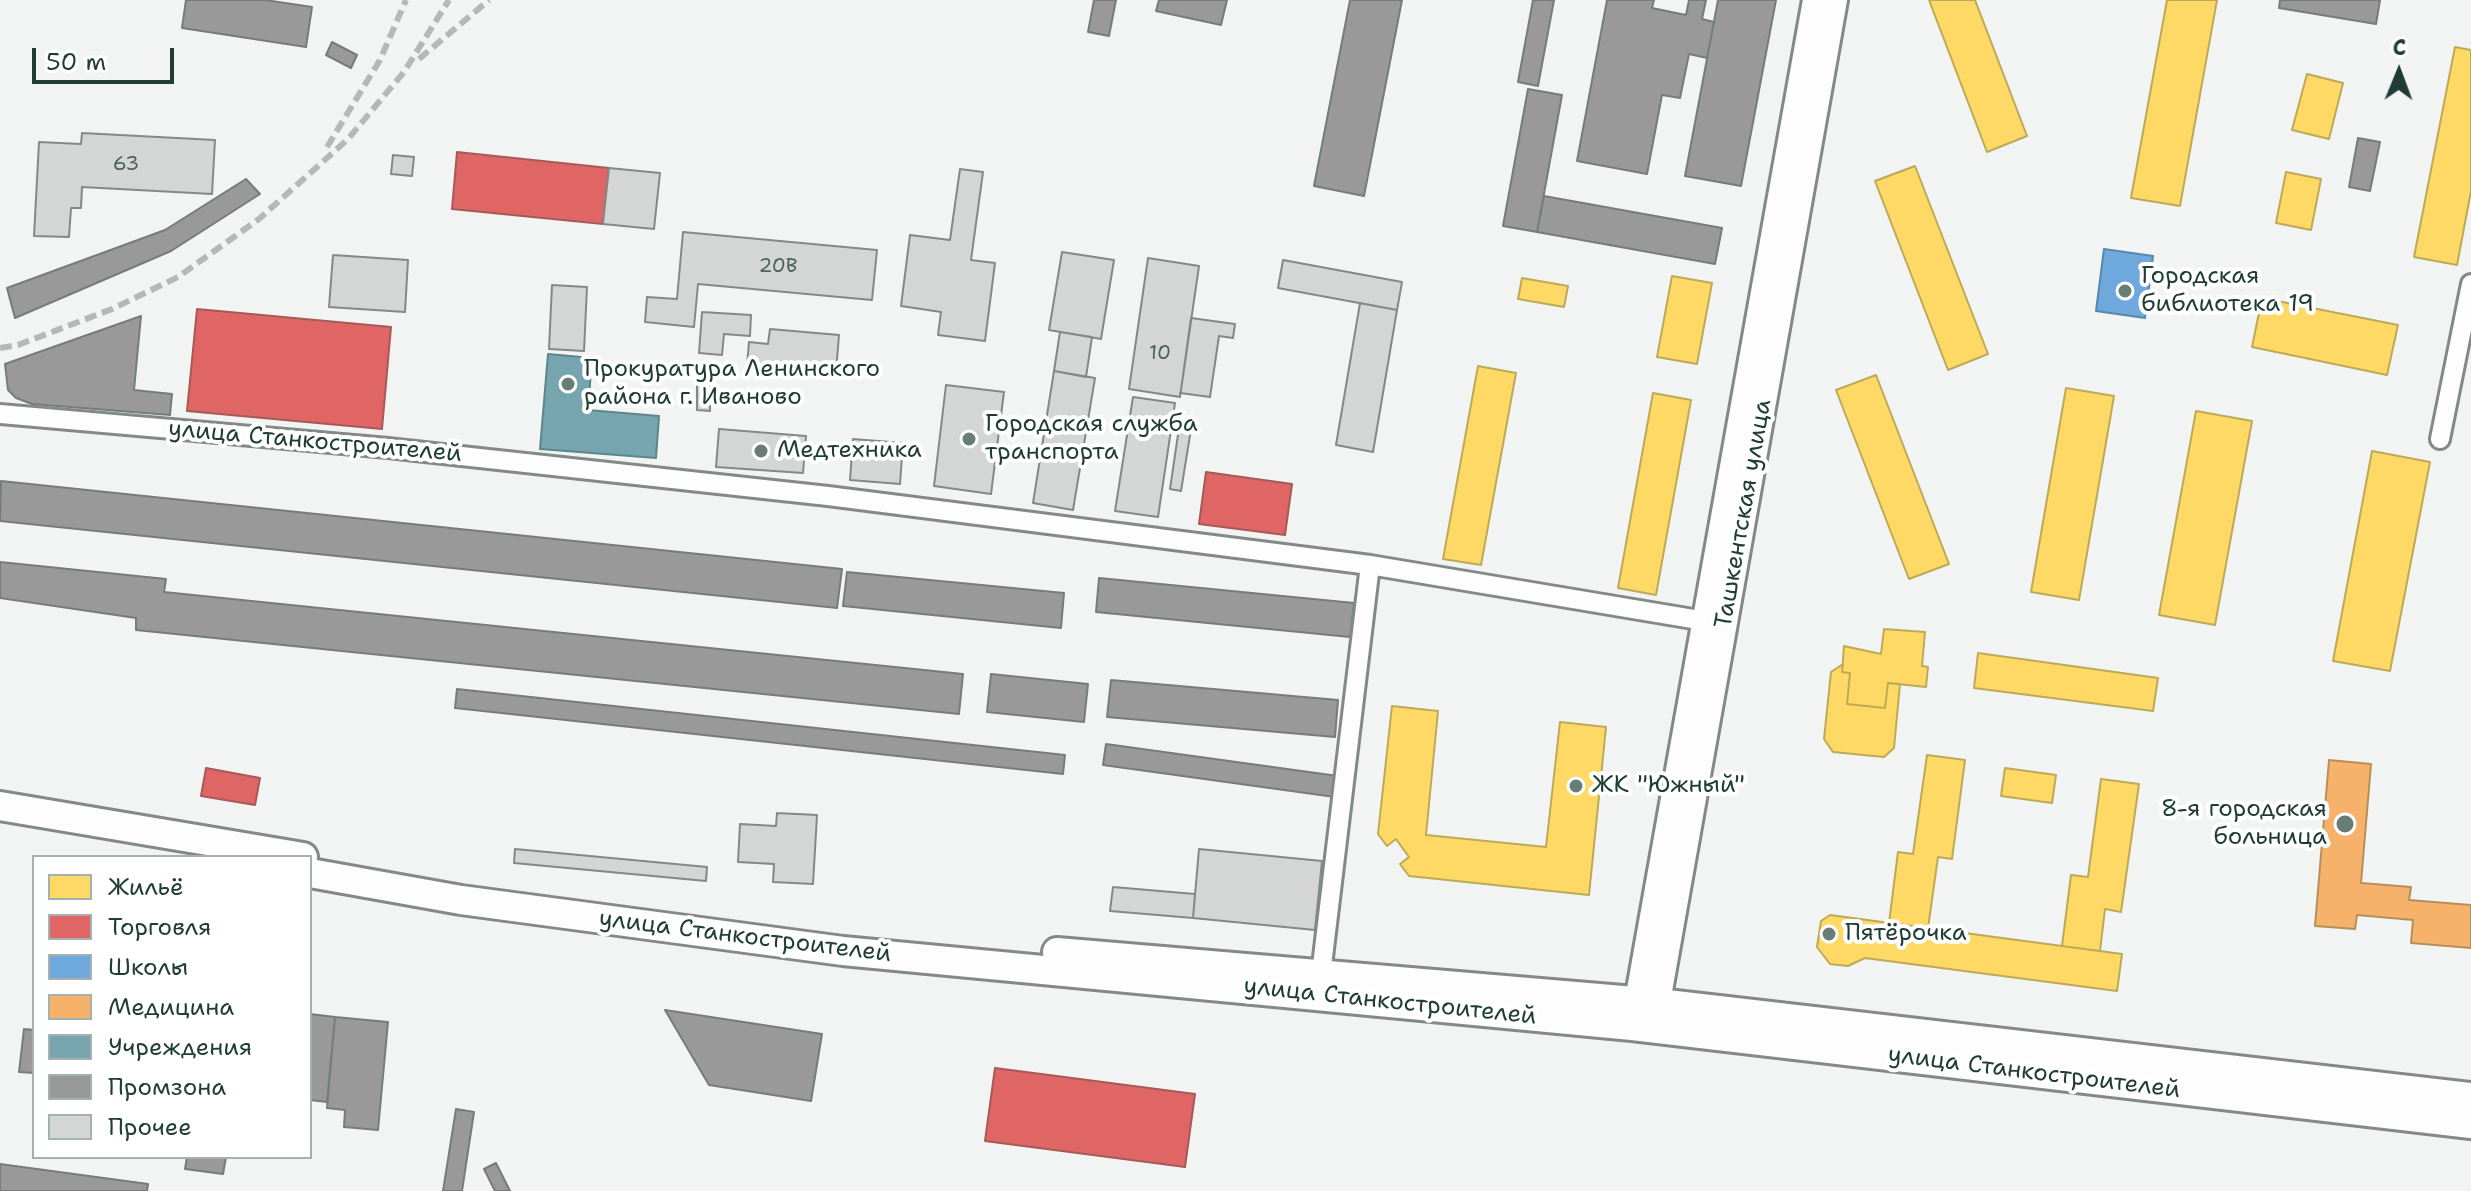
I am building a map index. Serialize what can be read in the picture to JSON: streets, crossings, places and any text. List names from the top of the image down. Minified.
{"streets":{"main road":["улица Станкостроителей","Ташкентская улица"]},"crossings":[["улица Станкостроителей","Ташкентская улица"]],"places":["Городская библиотека 19","Прокуратура Ленинского района г. Иваново","Городская служба транспорта","Медтехника","ЖК \"Южный\"","8-я городская больница","Пятёрочка"],"house_numbers":["63","20В","10"],"legend":["Жильё","Торговля","Школы","Медицина","Учреждения","Промзона","Прочее"],"scale_bar":"50 m","north":"top"}
